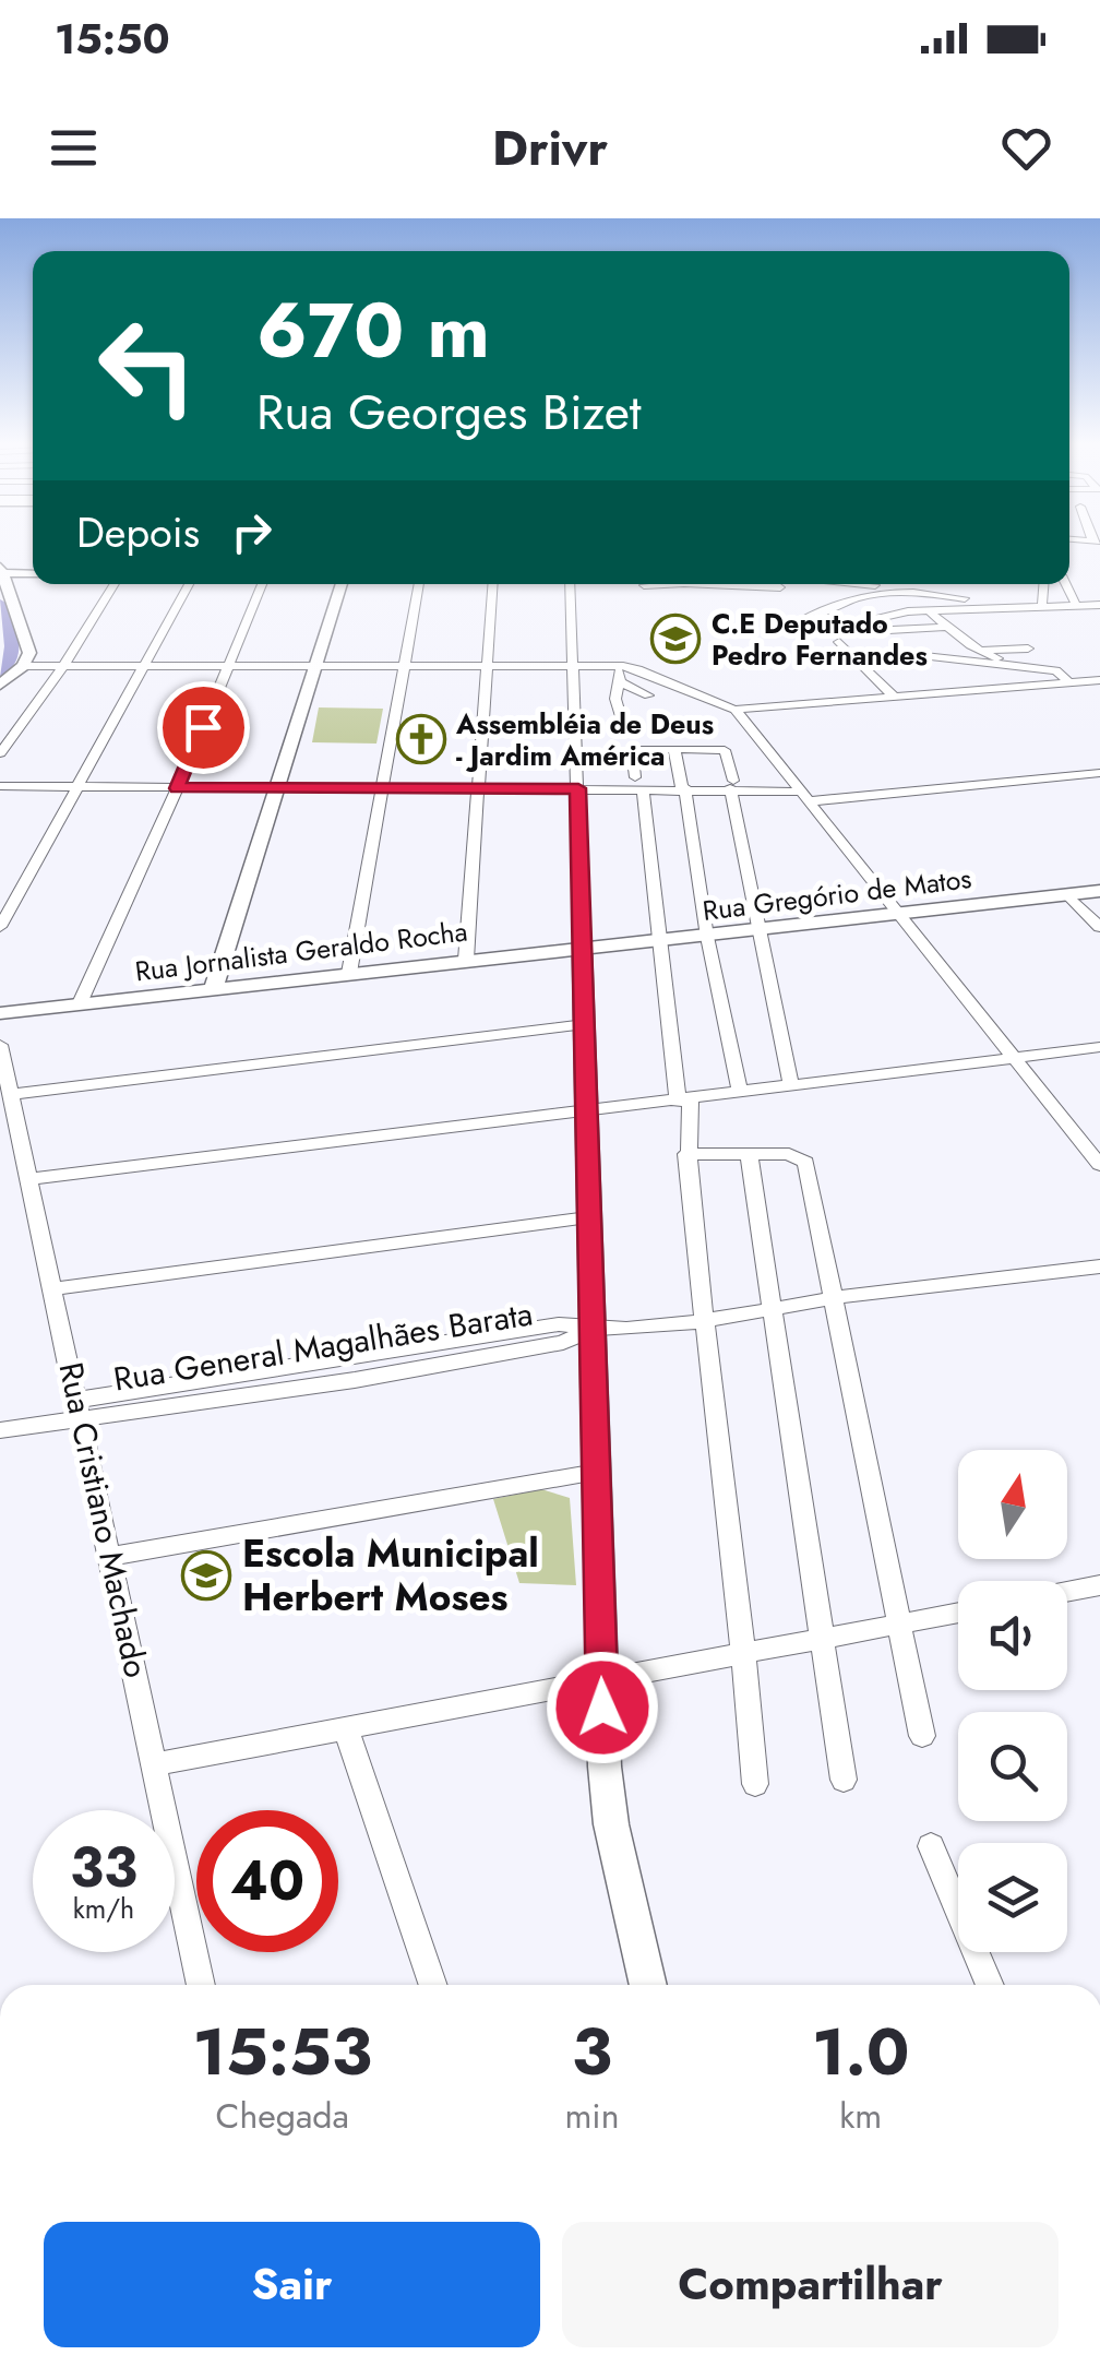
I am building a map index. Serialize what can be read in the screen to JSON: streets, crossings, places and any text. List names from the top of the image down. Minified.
{"streets":{"street":["Rua Gregório de Matos","Rua Jornalista Geraldo Rocha","Rua General Magalhães Barata","Rua Cristiano Machado"]},"crossings":[["Rua Gregório de Matos","Rua Jornalista Geraldo Rocha"],["Rua General Magalhães Barata","Rua Cristiano Machado"]],"places":{"school or university":["C.E Deputado Pedro Fernandes","Escola Municipal Herbert Moses"],"church":["Assembléia de Deus - Jardim América"]},"north":"top","page":{"status":"15:50","header":"Drivr","turn":["670 m","Rua Georges Bizet"],"then":"Depois","speed":"33 km/h","limit":"40","eta":["15:53","Chegada","3","min","1.0","km"],"buttons":["Sair","Compartilhar"]}}
